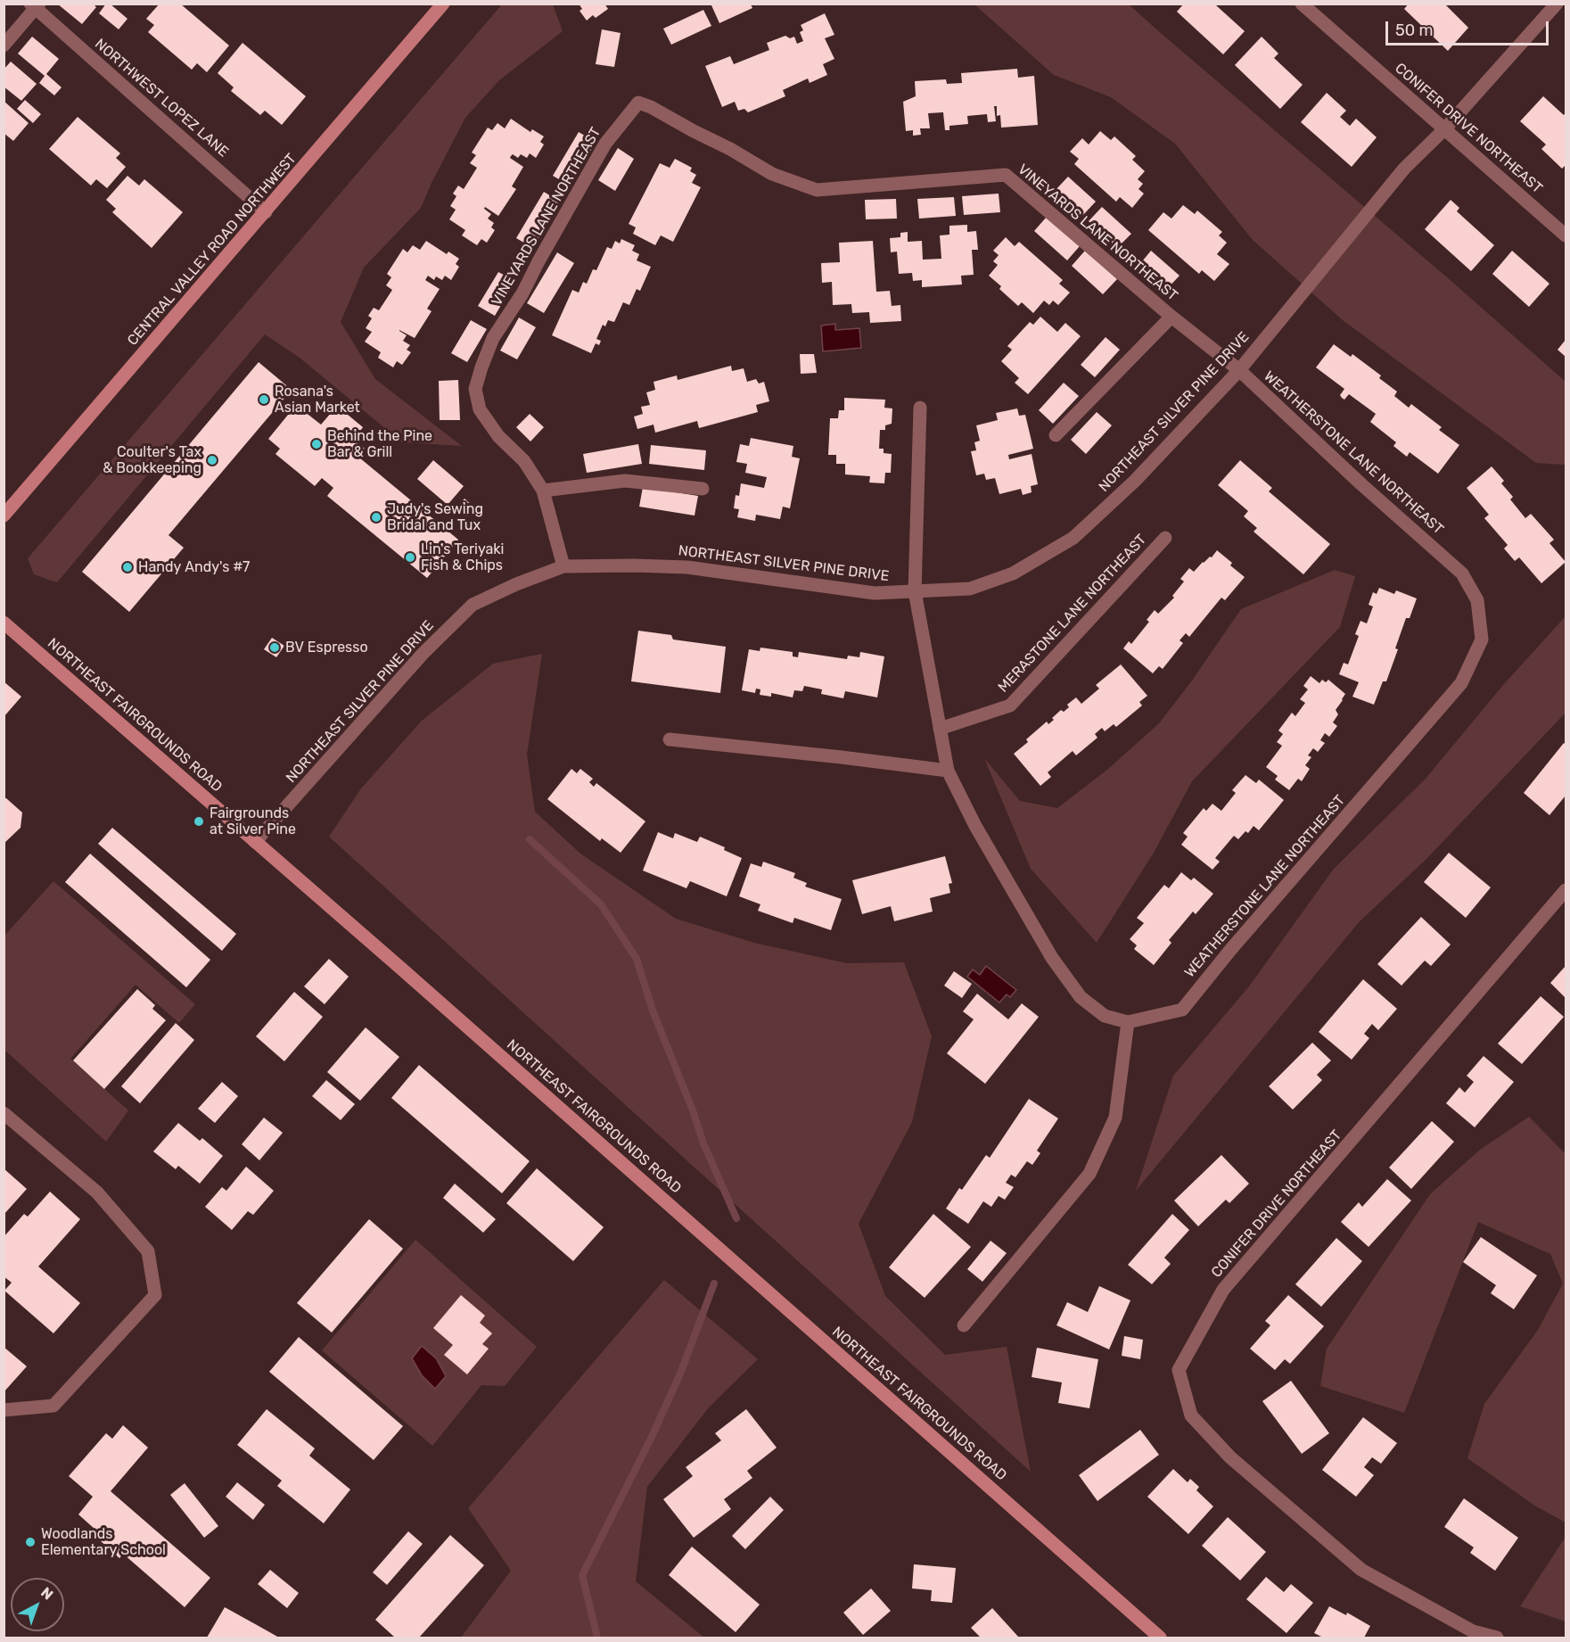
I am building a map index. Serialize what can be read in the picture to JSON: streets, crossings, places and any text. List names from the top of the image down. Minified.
{"streets":{"main road":["CENTRAL VALLEY ROAD NORTHWEST","NORTHEAST FAIRGROUNDS ROAD"],"street":["NORTHWEST LOPEZ LANE","CONIFER DRIVE NORTHEAST","VINEYARDS LANE NORTHEAST","NORTHEAST SILVER PINE DRIVE","WEATHERSTONE LANE NORTHEAST","MERASTONE LANE NORTHEAST"]},"crossings":[["NORTHWEST LOPEZ LANE","CENTRAL VALLEY ROAD NORTHWEST"],["CONIFER DRIVE NORTHEAST","NORTHEAST SILVER PINE DRIVE"],["VINEYARDS LANE NORTHEAST","NORTHEAST SILVER PINE DRIVE"],["VINEYARDS LANE NORTHEAST","WEATHERSTONE LANE NORTHEAST"],["NORTHEAST SILVER PINE DRIVE","WEATHERSTONE LANE NORTHEAST"],["NORTHEAST SILVER PINE DRIVE","NORTHEAST FAIRGROUNDS ROAD"]],"places":["Rosana's Asian Market","Behind the Pine Bar & Grill","Coulter's Tax & Bookkeeping","Judy's Sewing Bridal and Tux","Lin's Teriyaki Fish & Chips","Handy Andy's #7","BV Espresso","Fairgrounds at Silver Pine","Woodlands Elementary School"],"scale_bar":"50 m","north":"top right"}
